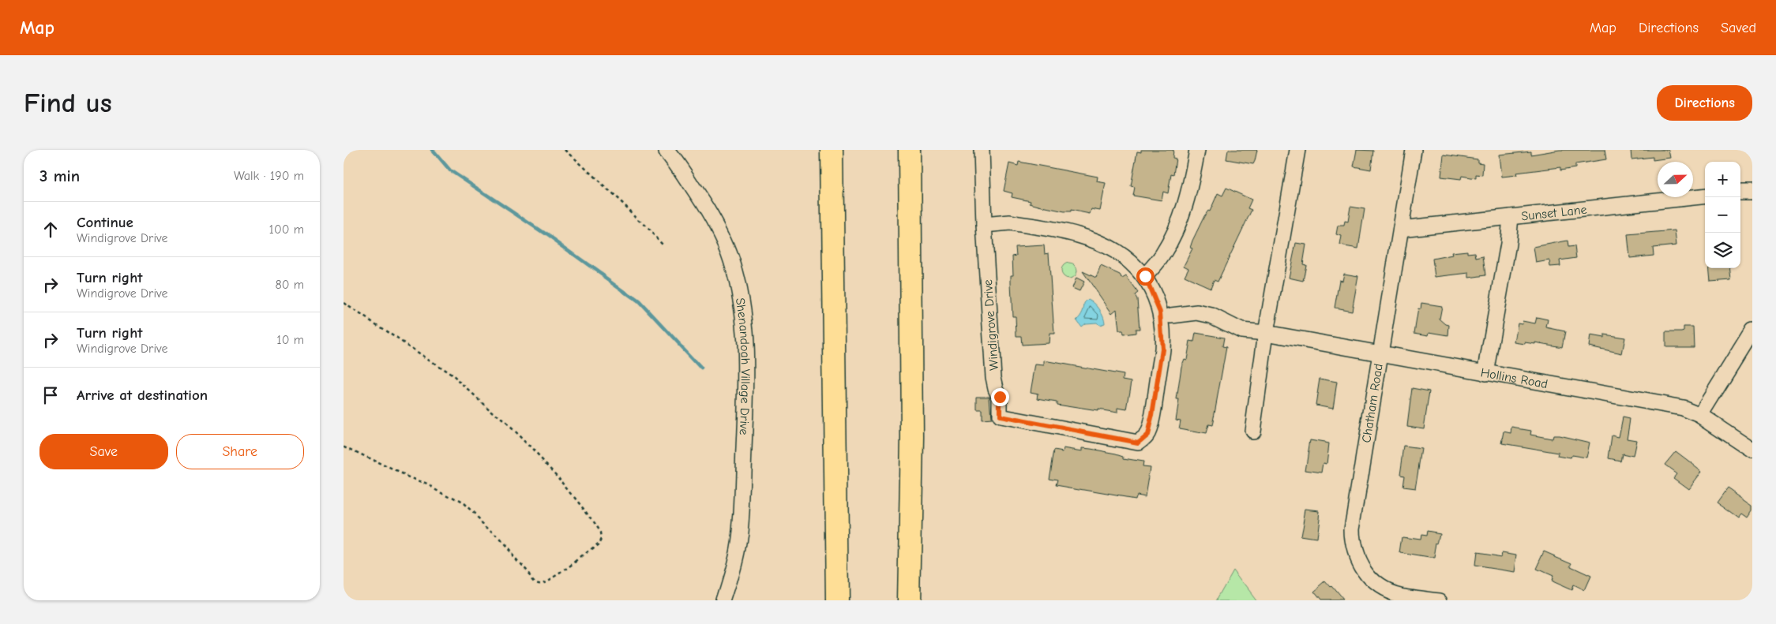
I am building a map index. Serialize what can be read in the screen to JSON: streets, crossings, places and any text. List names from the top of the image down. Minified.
{"streets":{"street":["Sunset Lane","Windigrove Drive","Shenandoah Village Drive","Hollins Road","Chatham Road"]},"crossings":[["Sunset Lane","Chatham Road"],["Hollins Road","Chatham Road"]],"north":"right","page":{"header":"Map","nav":["Map","Directions","Saved"],"buttons":["Directions",["Save","Share"]],"title":"Find us","heading":["3 min","Walk · 190 m"],"map_buttons":["+","−"],"list":[["Continue","Windigrove Drive","100 m"],["Turn right","Windigrove Drive","80 m"],["Turn right","Windigrove Drive","10 m"],"Arrive at destination"]}}
